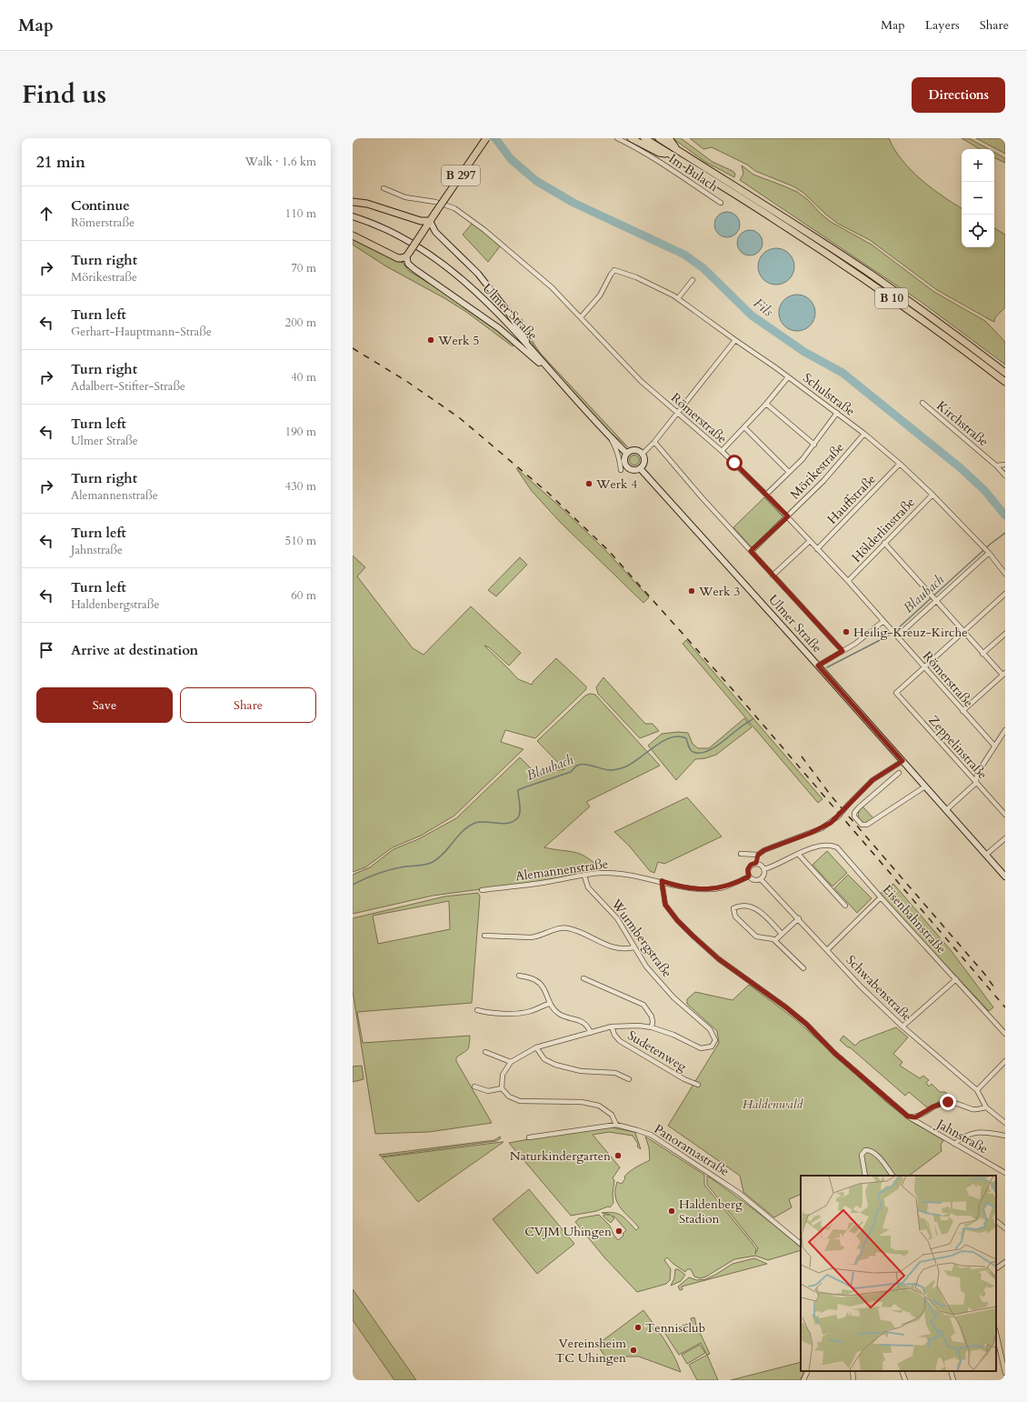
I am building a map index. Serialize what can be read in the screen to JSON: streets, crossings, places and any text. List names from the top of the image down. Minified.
{"streets":{"main road":["B 297","B 10","Ulmer Straße"],"street":["Im Bulach","Schulstraße","Römerstraße","Kirchstraße","Mörikestraße","Hauffstraße","Hölderlinstraße","Zeppelinstraße","Alemannenstraße","Eisenbahnstraße","Wurmbergstraße","Schwabenstraße","Sudetenweg","Jahnstraße","Panoramastraße"]},"crossings":[["Schulstraße","Römerstraße"],["Schulstraße","Mörikestraße"],["Schulstraße","Hauffstraße"],["Schulstraße","Hölderlinstraße"],["Römerstraße","Mörikestraße"],["Römerstraße","Hauffstraße"],["Römerstraße","Hölderlinstraße"],["Römerstraße","Zeppelinstraße"],["Alemannenstraße","Wurmbergstraße"],["Alemannenstraße","Schwabenstraße"],["Alemannenstraße","Jahnstraße"],["Wurmbergstraße","Sudetenweg"]],"water":["Fils","Blaubach"],"parks":["Haldenwald"],"places":["Werk 5","Werk 4","Werk 3","Heilig-Kreuz-Kirche","Naturkindergarten","Haldenberg Stadion","CVJM Uhingen","Tennisclub","Vereinsheim TC Uhingen"],"page":{"header":"Map","nav":["Map","Layers","Share"],"title":"Find us","buttons":["Directions",["Save","Share"]],"heading":["21 min","Walk · 1.6 km"],"map_buttons":["+","−"],"list":[["Continue","Römerstraße","110 m"],["Turn right","Mörikestraße","70 m"],["Turn left","Gerhart-Hauptmann-Straße","200 m"],["Turn right","Adalbert-Stifter-Straße","40 m"],["Turn left","Ulmer Straße","190 m"],["Turn right","Alemannenstraße","430 m"],["Turn left","Jahnstraße","510 m"],["Turn left","Haldenbergstraße","60 m"],"Arrive at destination"]}}
